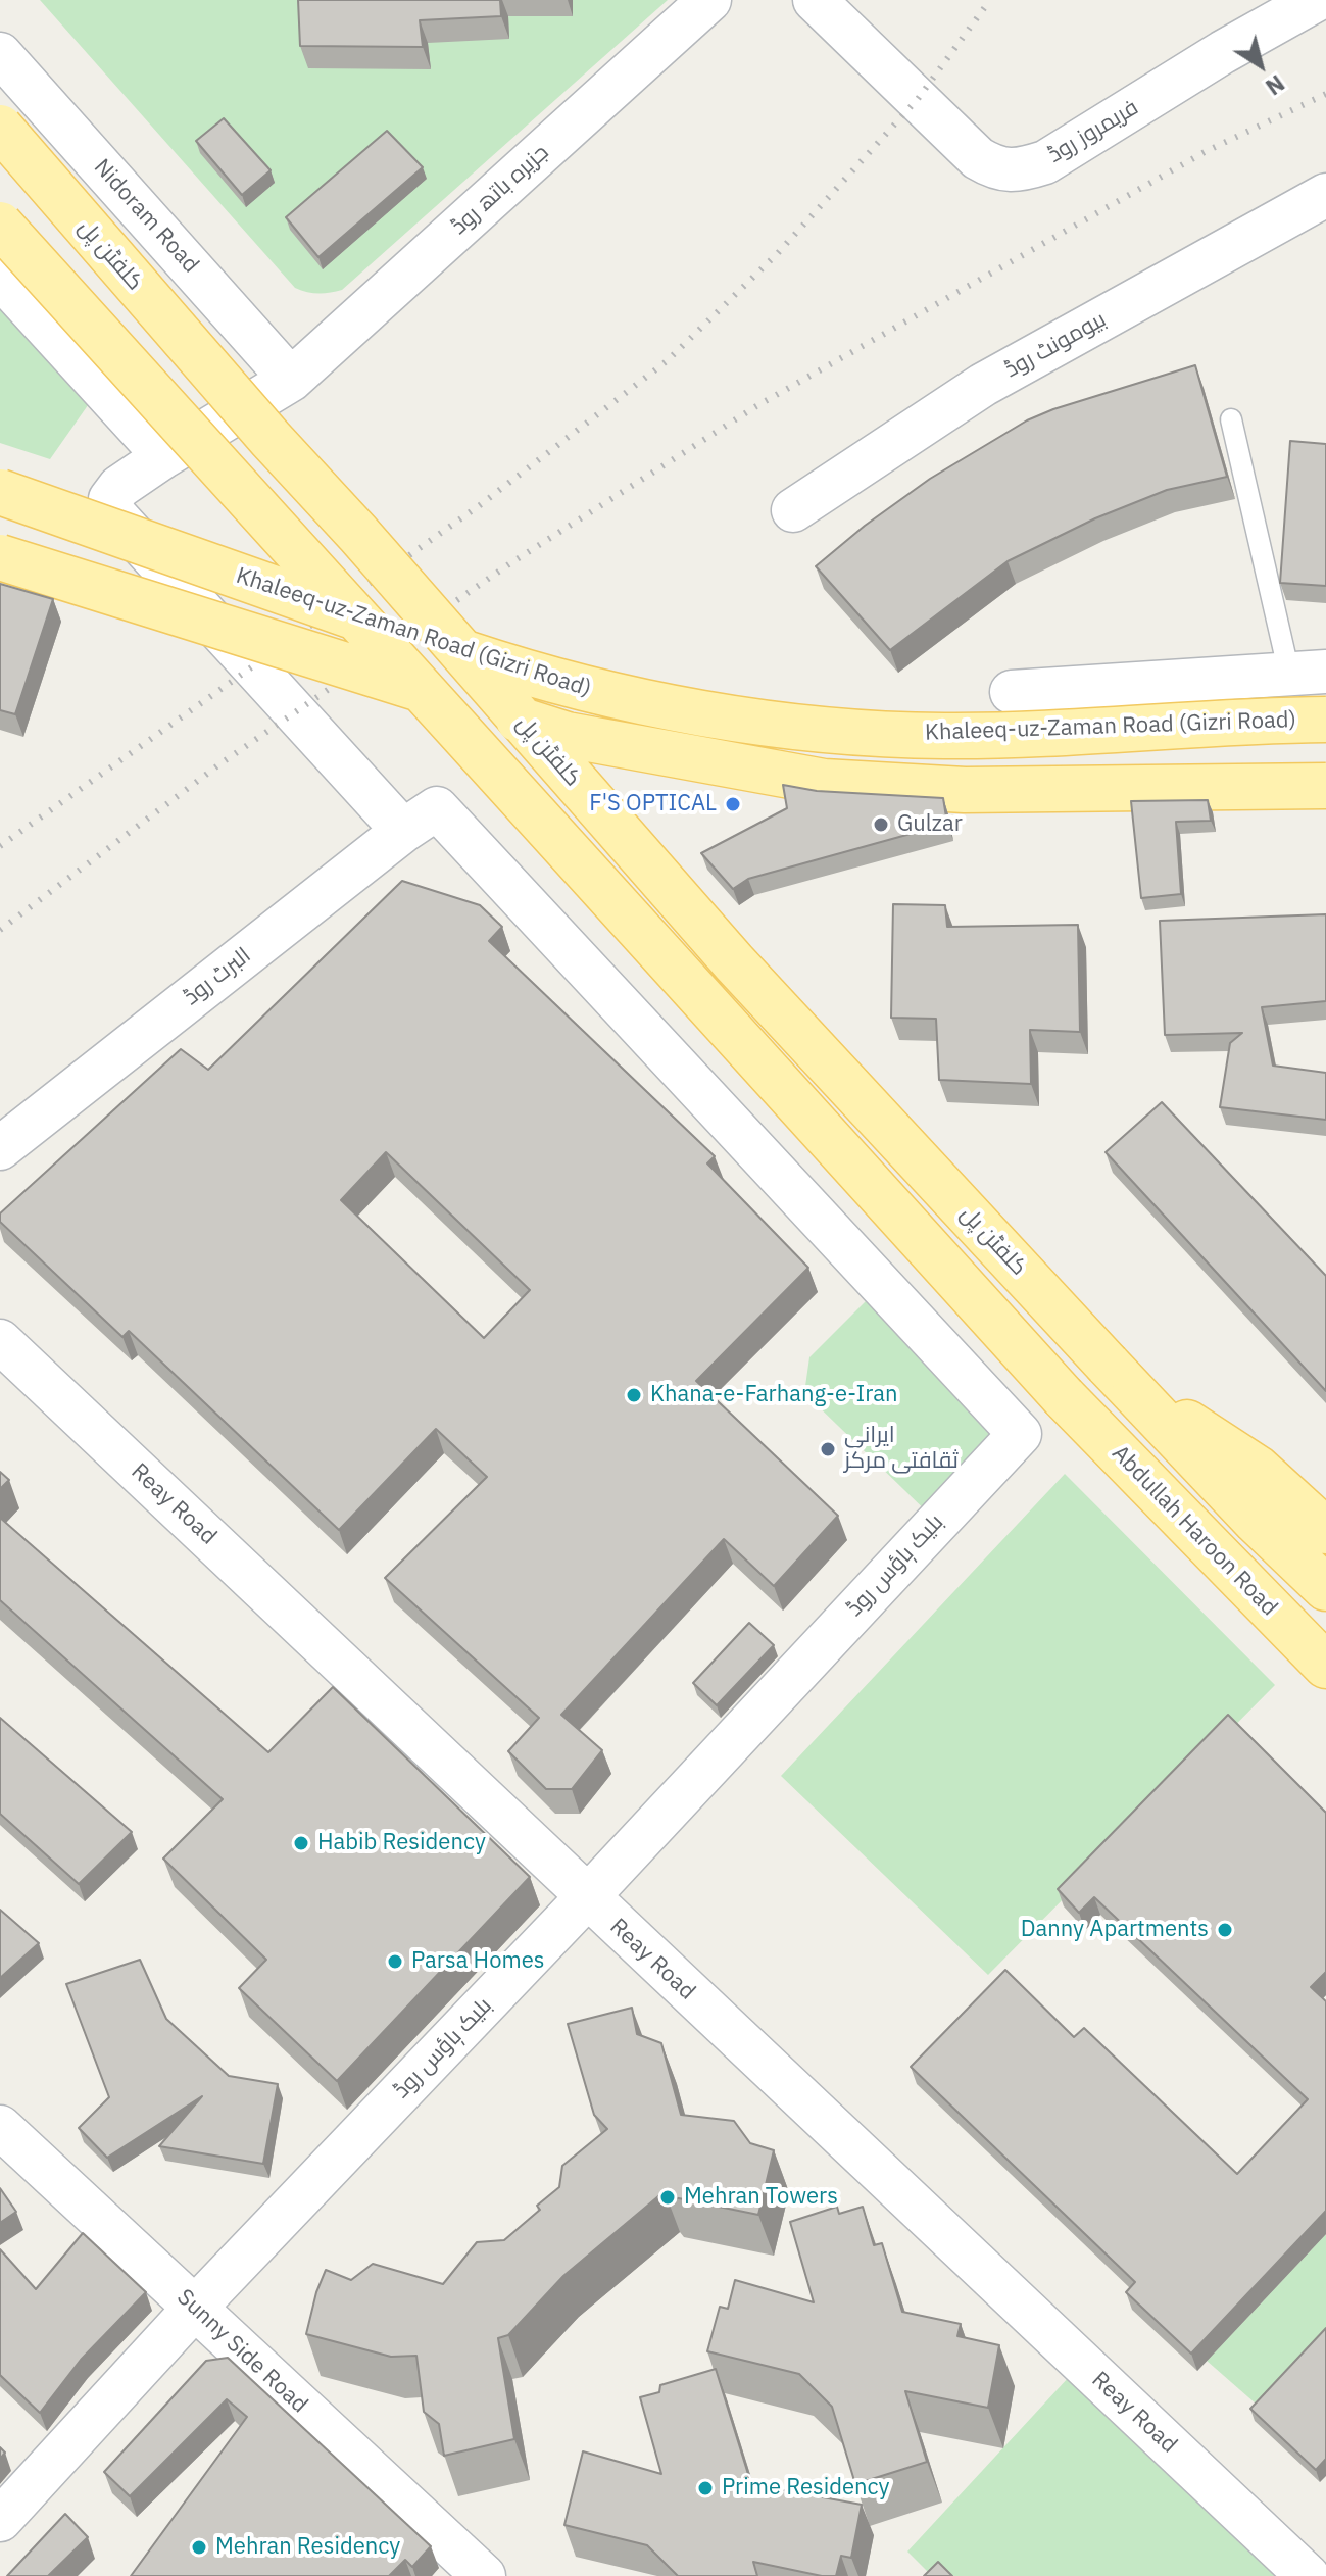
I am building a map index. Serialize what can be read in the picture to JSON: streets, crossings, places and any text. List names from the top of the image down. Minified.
{"streets":{"main road":["کلفٹن پل","Khaleeq-uz-Zaman Road (Gizri Road)","Abdullah Haroon Road"],"street":["فریمروز روڈ","جزیرہ باتھ روڈ","Nidoram Road","بیومونٹ روڈ","البرٹ روڈ","Reay Road","بلیک ہاؤس روڈ","Sunny Side Road"]},"crossings":[["جزیرہ باتھ روڈ","Nidoram Road"],["جزیرہ باتھ روڈ","البرٹ روڈ"],["جزیرہ باتھ روڈ","بلیک ہاؤس روڈ"],["البرٹ روڈ","بلیک ہاؤس روڈ"],["Reay Road","بلیک ہاؤس روڈ"],["بلیک ہاؤس روڈ","Sunny Side Road"]],"places":["F'S OPTICAL","Gulzar","Khana-e-Farhang-e-Iran","ایرانی ثقافتی مرکز","Habib Residency","Danny Apartments","Parsa Homes","Mehran Towers","Prime Residency","Mehran Residency"],"north":"bottom right"}
